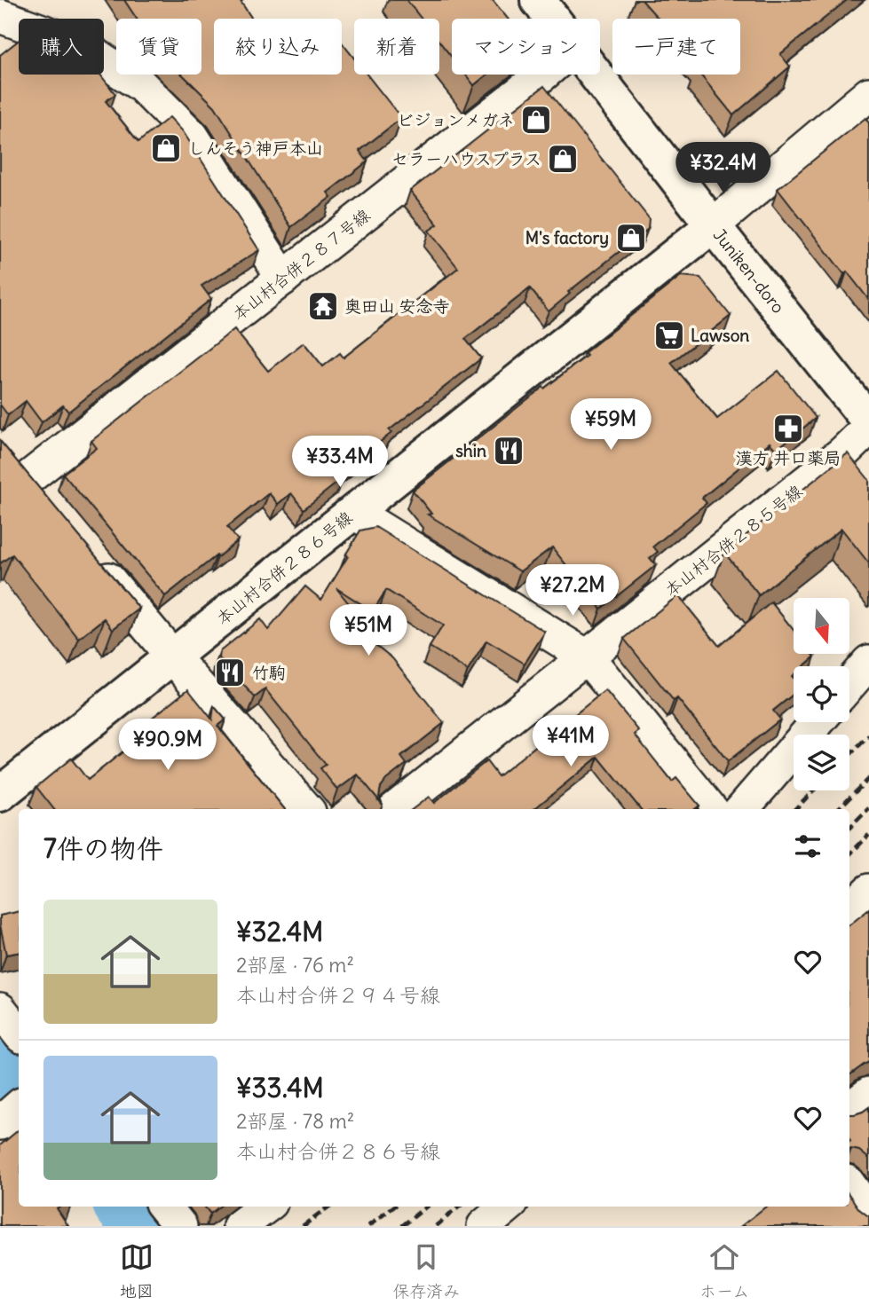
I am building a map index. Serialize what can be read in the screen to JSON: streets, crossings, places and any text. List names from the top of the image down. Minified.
{"streets":{"street":["本山村合併２８７号線","Juniken-doro","本山村合併２８５号線","本山村合併２８６号線"]},"crossings":[["Juniken-doro","本山村合併２８６号線"]],"places":{"shop":["ビジョンメガネ","しんそう神戸本山","セラーハウスプラス","M's factory"],"temple":["奥田山 安念寺"],"supermarket":["Lawson"],"pharmacy":["漢方 井口薬局"],"restaurant":["shin","竹駒"]},"north":"bottom","page":{"chip":["購入","賃貸","絞り込み","新着","マンション","一戸建て"],"price":["¥32.4M","¥59M","¥33.4M","¥27.2M","¥51M","¥41M","¥90.9M"],"heading":"7件の物件","list":[{"name":"¥32.4M","note":"2部屋 · 76 m² · 本山村合併２９４号線"},{"name":"¥33.4M","note":"2部屋 · 78 m² · 本山村合併２８６号線"}],"tabs":["地図","保存済み","ホーム"]}}
